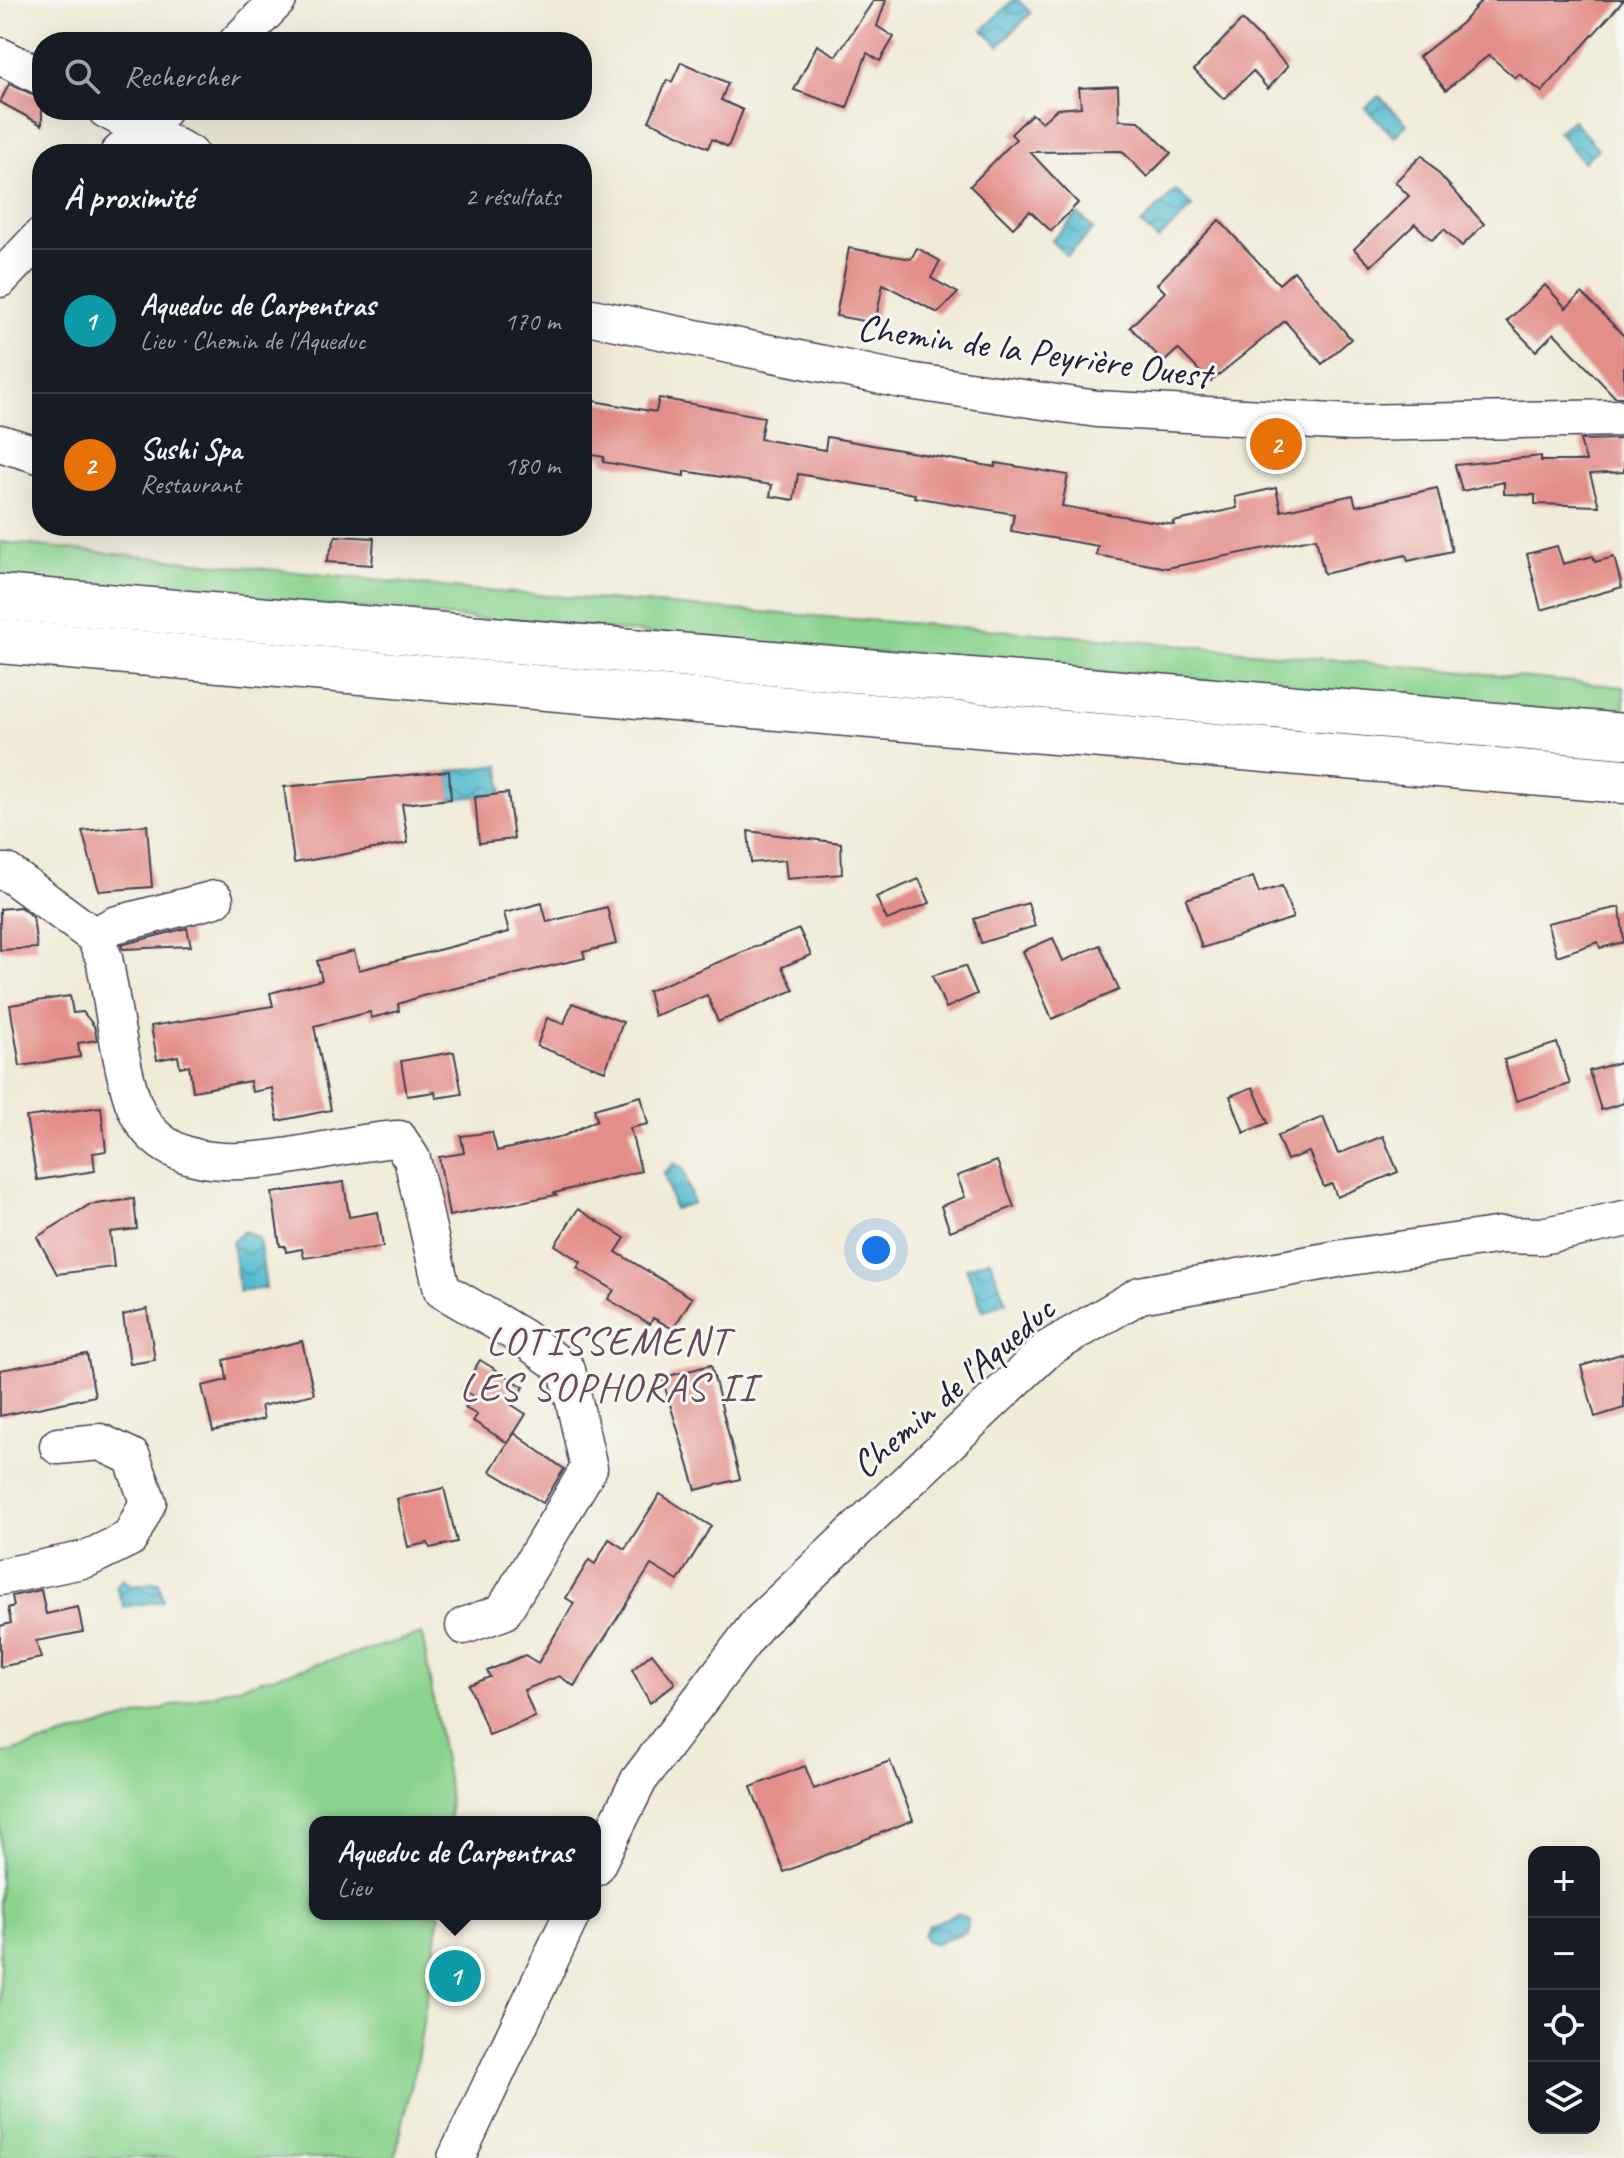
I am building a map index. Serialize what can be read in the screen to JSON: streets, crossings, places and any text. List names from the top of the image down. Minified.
{"streets":{"street":["Chemin de la Peyrière Ouest","Chemin de l'Aqueduc"]},"districts":["LOTISSEMENT LES SOPHORAS II"],"page":{"search":"Rechercher","heading":["À proximité","2 résultats"],"list":[{"mark":"1","name":"Aqueduc de Carpentras","note":"Lieu · Chemin de l'Aqueduc","value":"170 m"},{"mark":"2","name":"Sushi Spa","note":"Restaurant","value":"180 m"}],"pins":["2","1"],"popup":["Aqueduc de Carpentras","Lieu"],"map_buttons":["+","−"]}}
